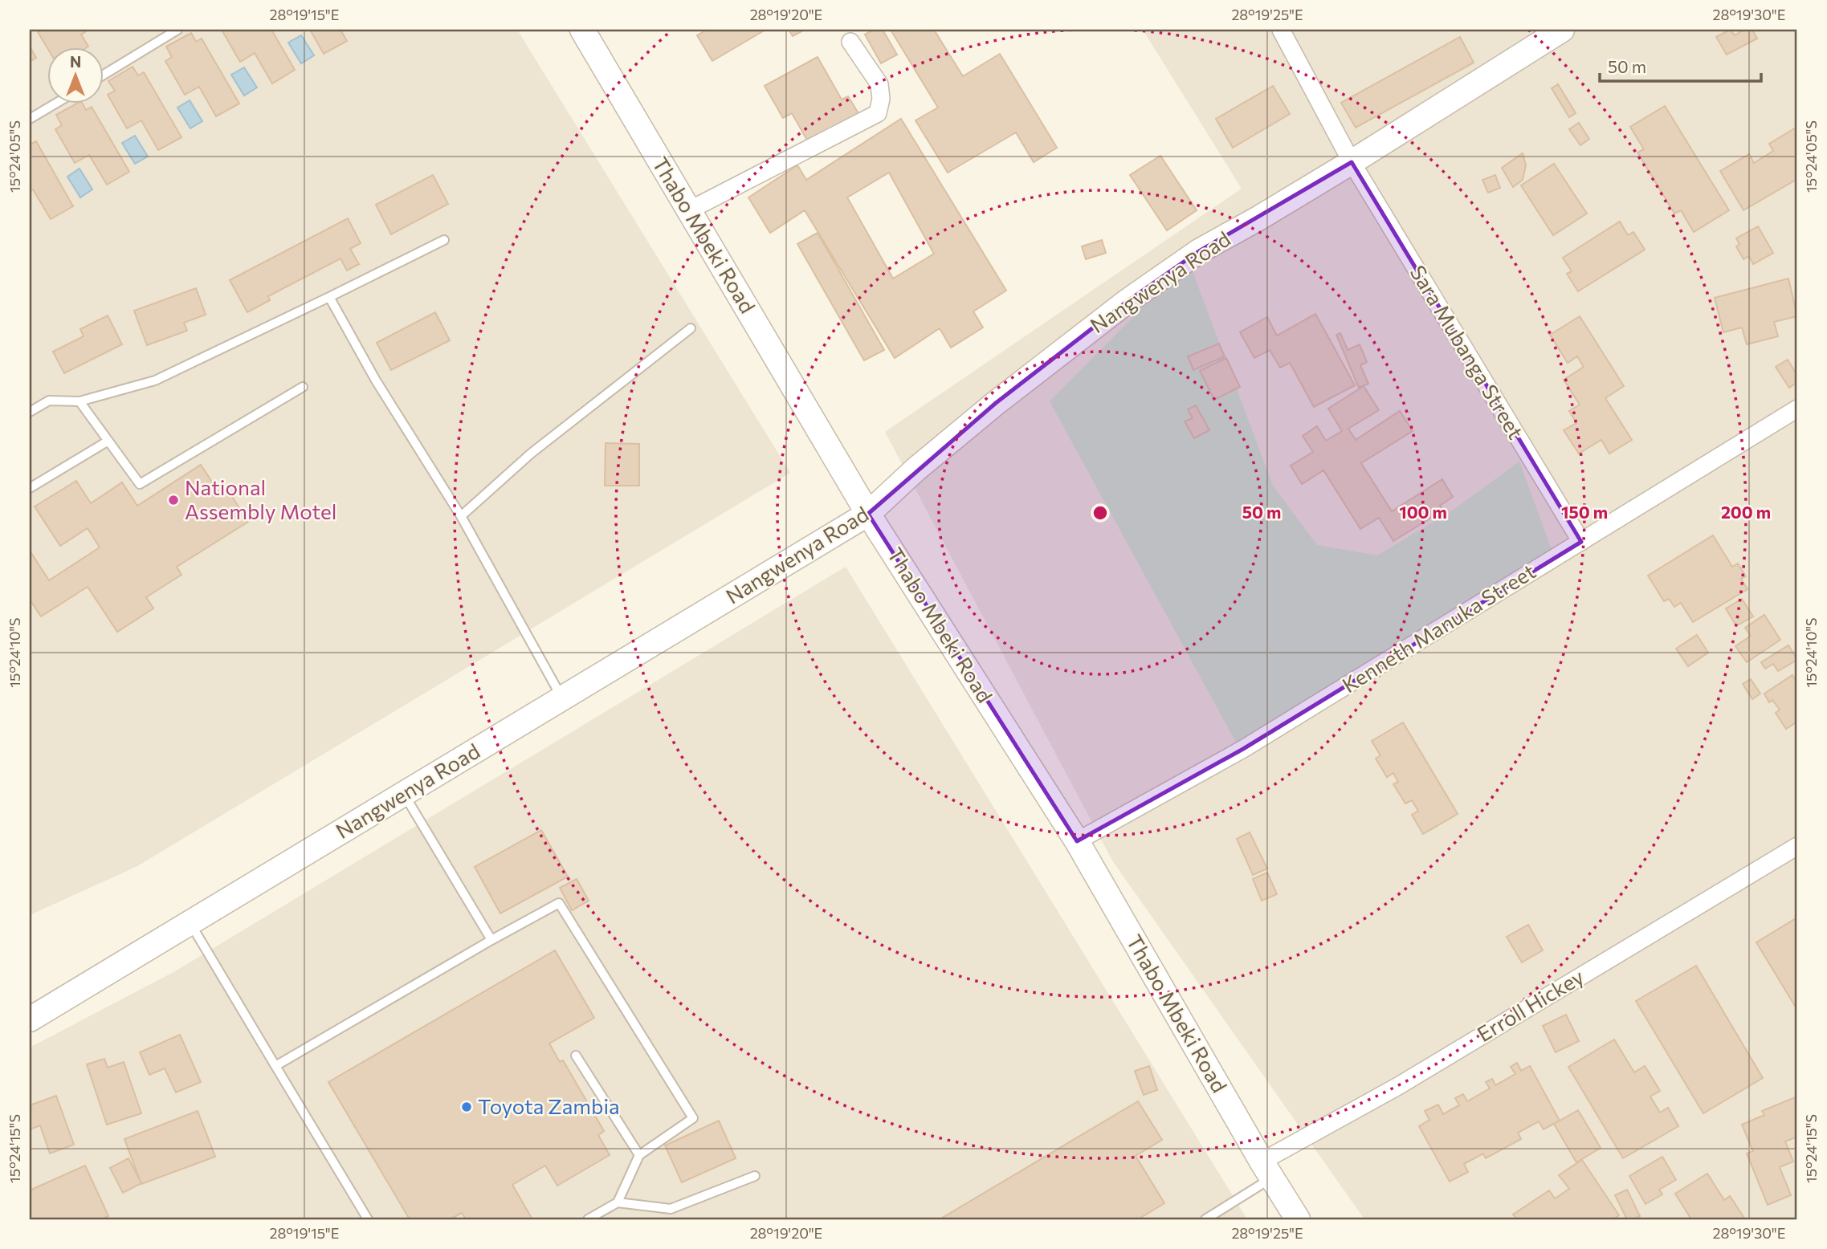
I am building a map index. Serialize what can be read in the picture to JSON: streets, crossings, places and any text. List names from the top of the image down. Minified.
{"streets":{"main road":["Thabo Mbeki Road","Nangwenya Road"],"street":["Sara Mubanga Street","Kenneth Manuka Street","Erroll Hickey"]},"crossings":[["Thabo Mbeki Road","Nangwenya Road"],["Thabo Mbeki Road","Kenneth Manuka Street"],["Thabo Mbeki Road","Erroll Hickey"],["Nangwenya Road","Sara Mubanga Street"],["Sara Mubanga Street","Kenneth Manuka Street"]],"places":["National Assembly Motel","Toyota Zambia"],"scale_bar":"50 m","north":"top","coordinates":["28°19'15\"E","28°19'20\"E","28°19'25\"E","28°19'30\"E","15°24'05\"S","15°24'10\"S","15°24'15\"S"],"rings":["50 m","100 m","150 m","200 m"]}
